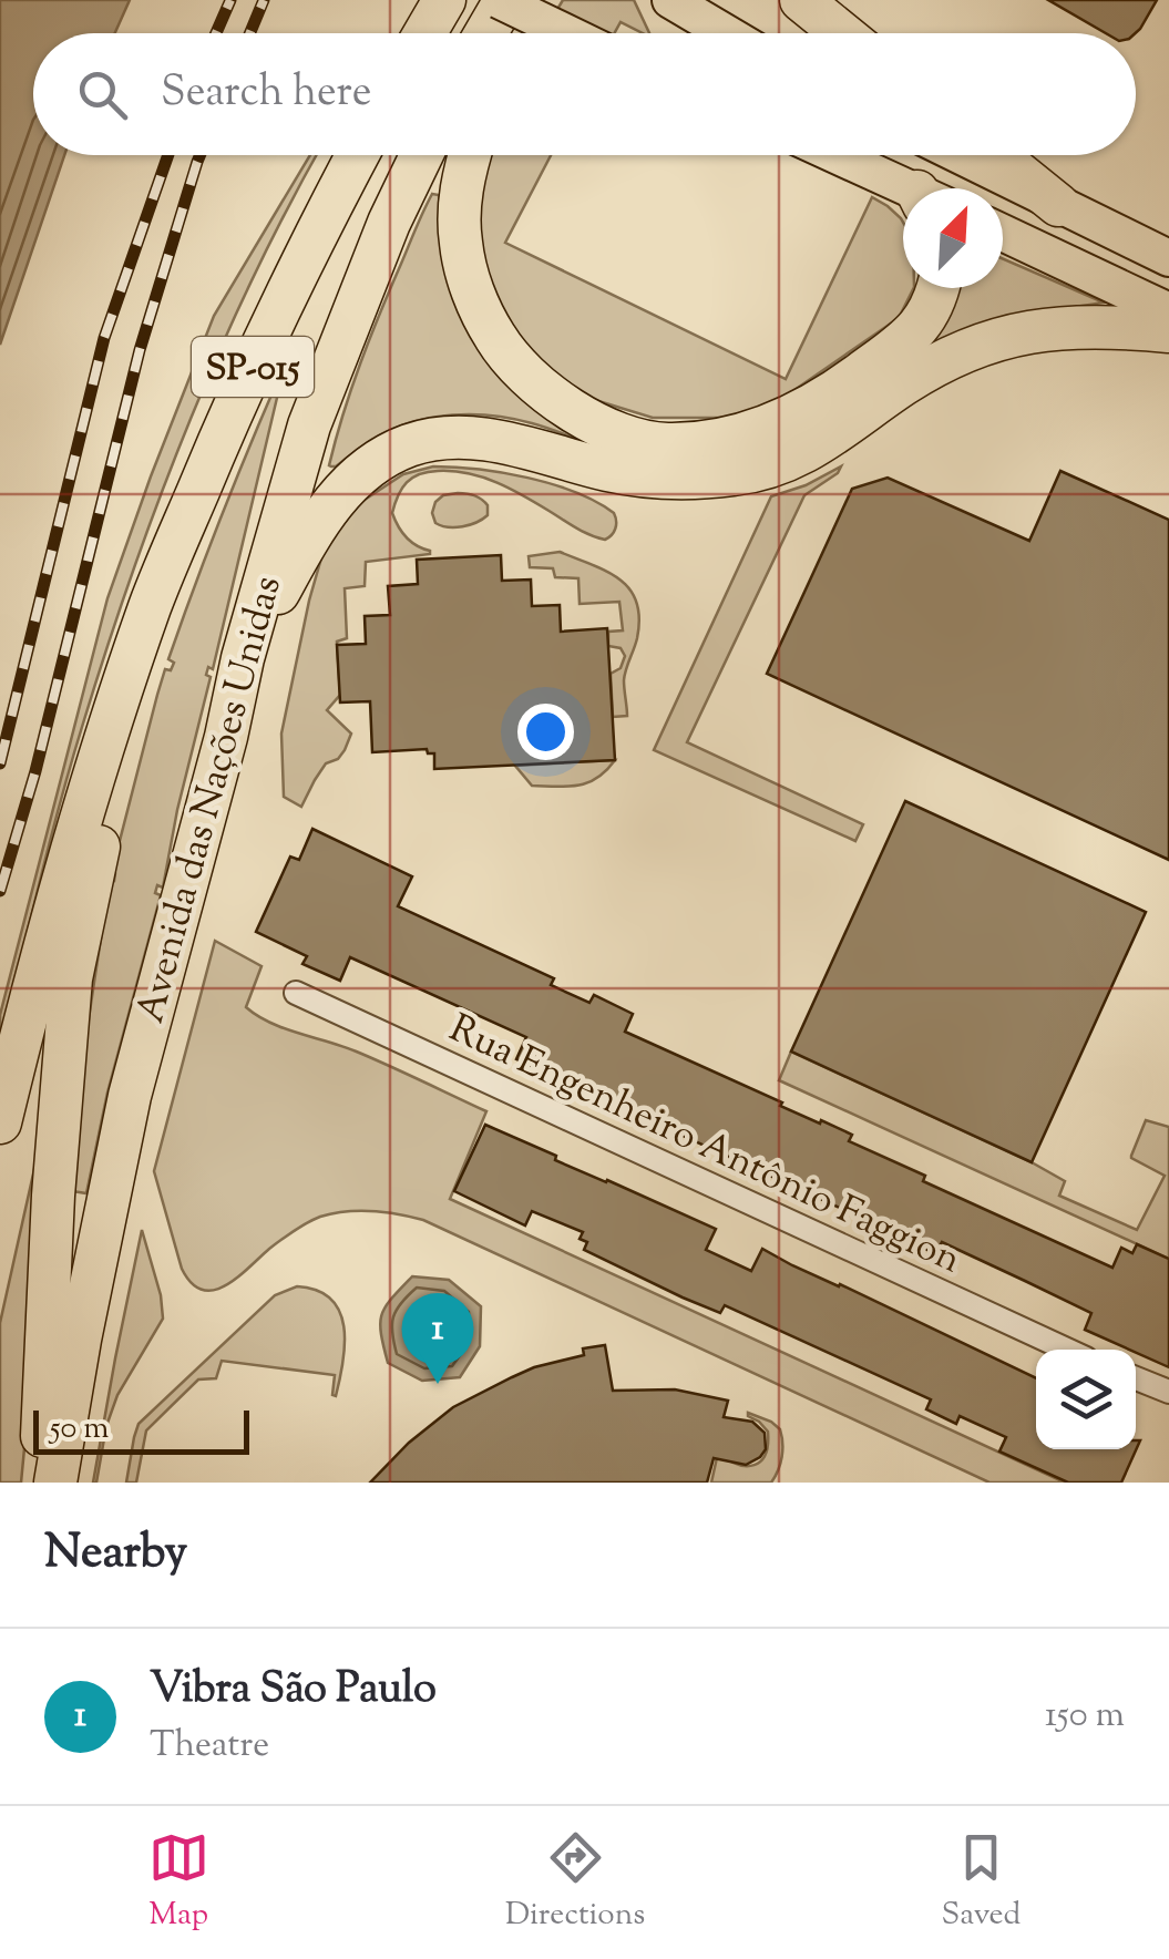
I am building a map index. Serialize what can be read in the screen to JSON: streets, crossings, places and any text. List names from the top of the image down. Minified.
{"streets":{"highway":["SP-015","Avenida das Nações Unidas"],"street":["Rua Engenheiro Antônio Faggion"]},"scale_bar":"50 m","north":"top right","page":{"search":"Search here","pins":"1","scale":"50 m","heading":"Nearby","list":[{"mark":"1","name":"Vibra São Paulo","note":"Theatre","value":"150 m"}],"nav":["Map","Directions","Saved"]}}
